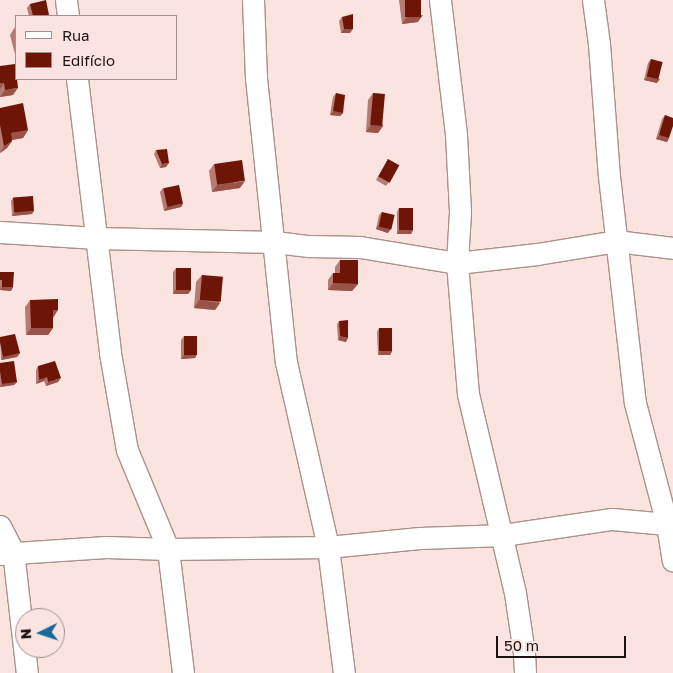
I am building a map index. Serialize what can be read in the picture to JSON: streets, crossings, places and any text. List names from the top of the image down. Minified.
{"legend":["Rua","Edifício"],"scale_bar":"50 m","north":"left"}
